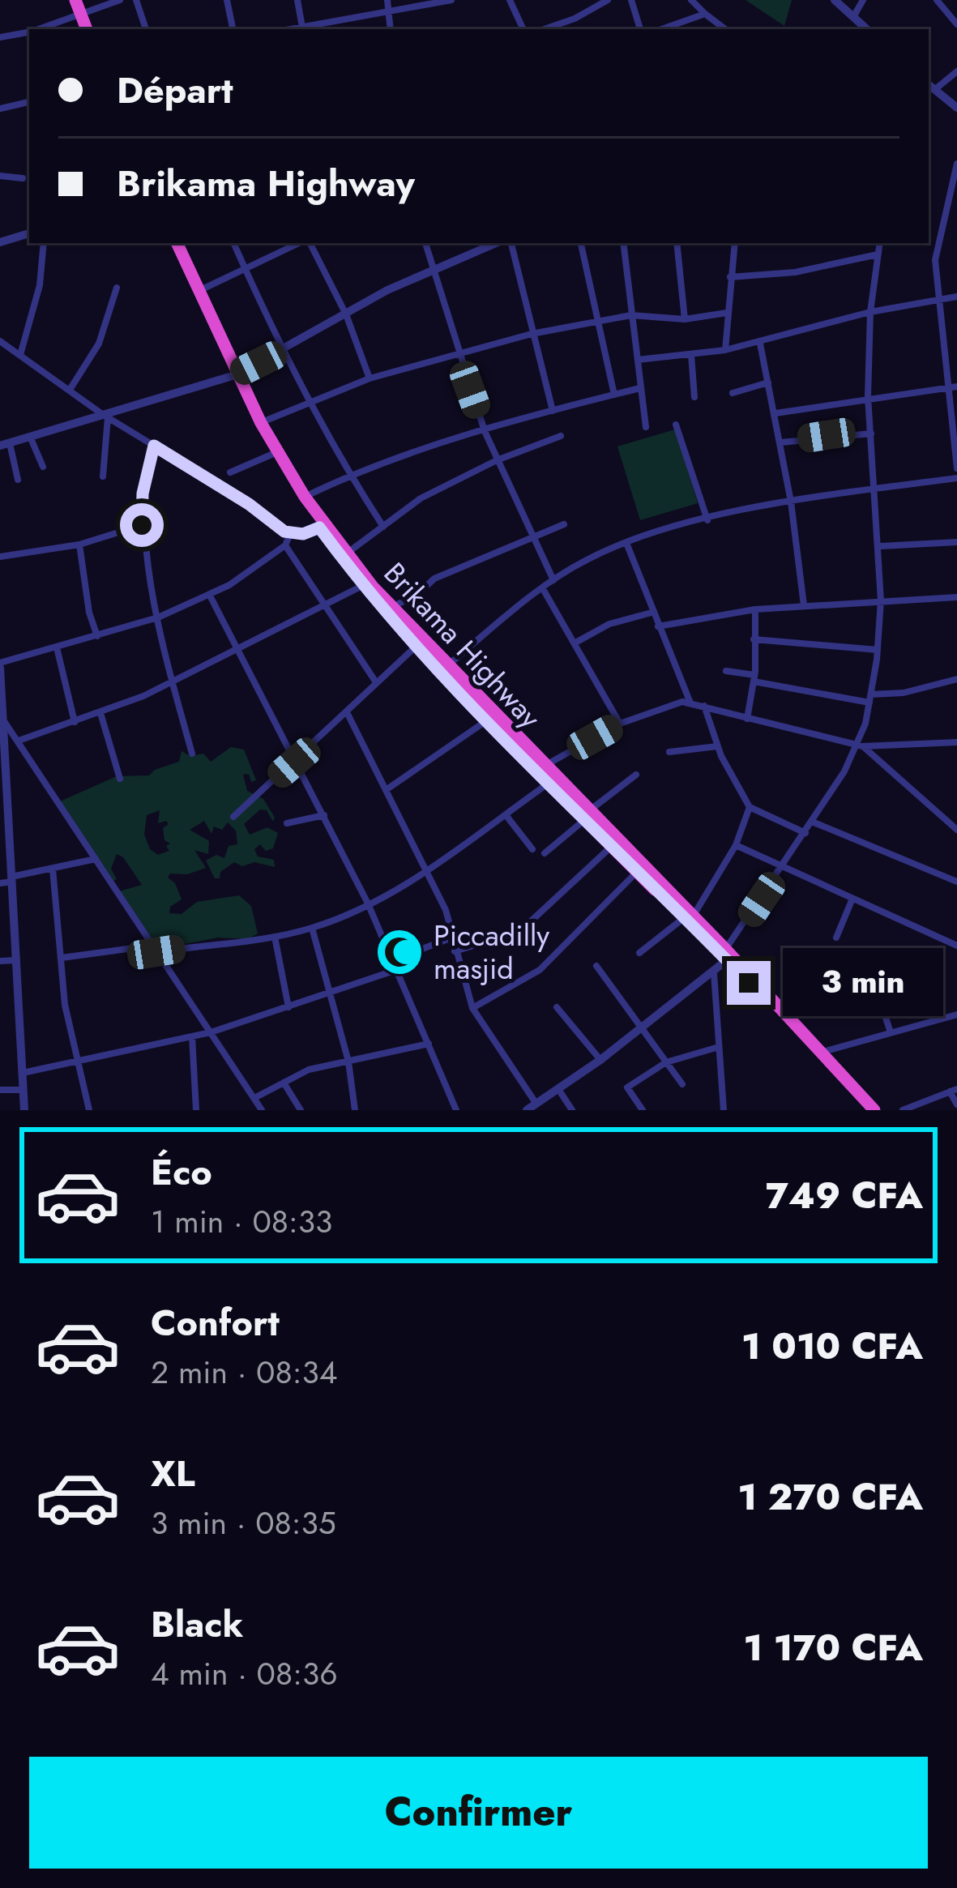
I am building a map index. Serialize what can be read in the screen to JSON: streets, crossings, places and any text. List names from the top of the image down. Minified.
{"streets":{"highway":["Brikama Highway"]},"places":{"mosque":["Piccadilly masjid"]},"page":{"banner":["Départ","Brikama Highway"],"bubble":"3 min","list":[{"name":"Éco","note":"1 min · 08:33","value":"749 CFA"},{"name":"Confort","note":"2 min · 08:34","value":"1 010 CFA"},{"name":"XL","note":"3 min · 08:35","value":"1 270 CFA"},{"name":"Black","note":"4 min · 08:36","value":"1 170 CFA"}],"buttons":"Confirmer"}}
